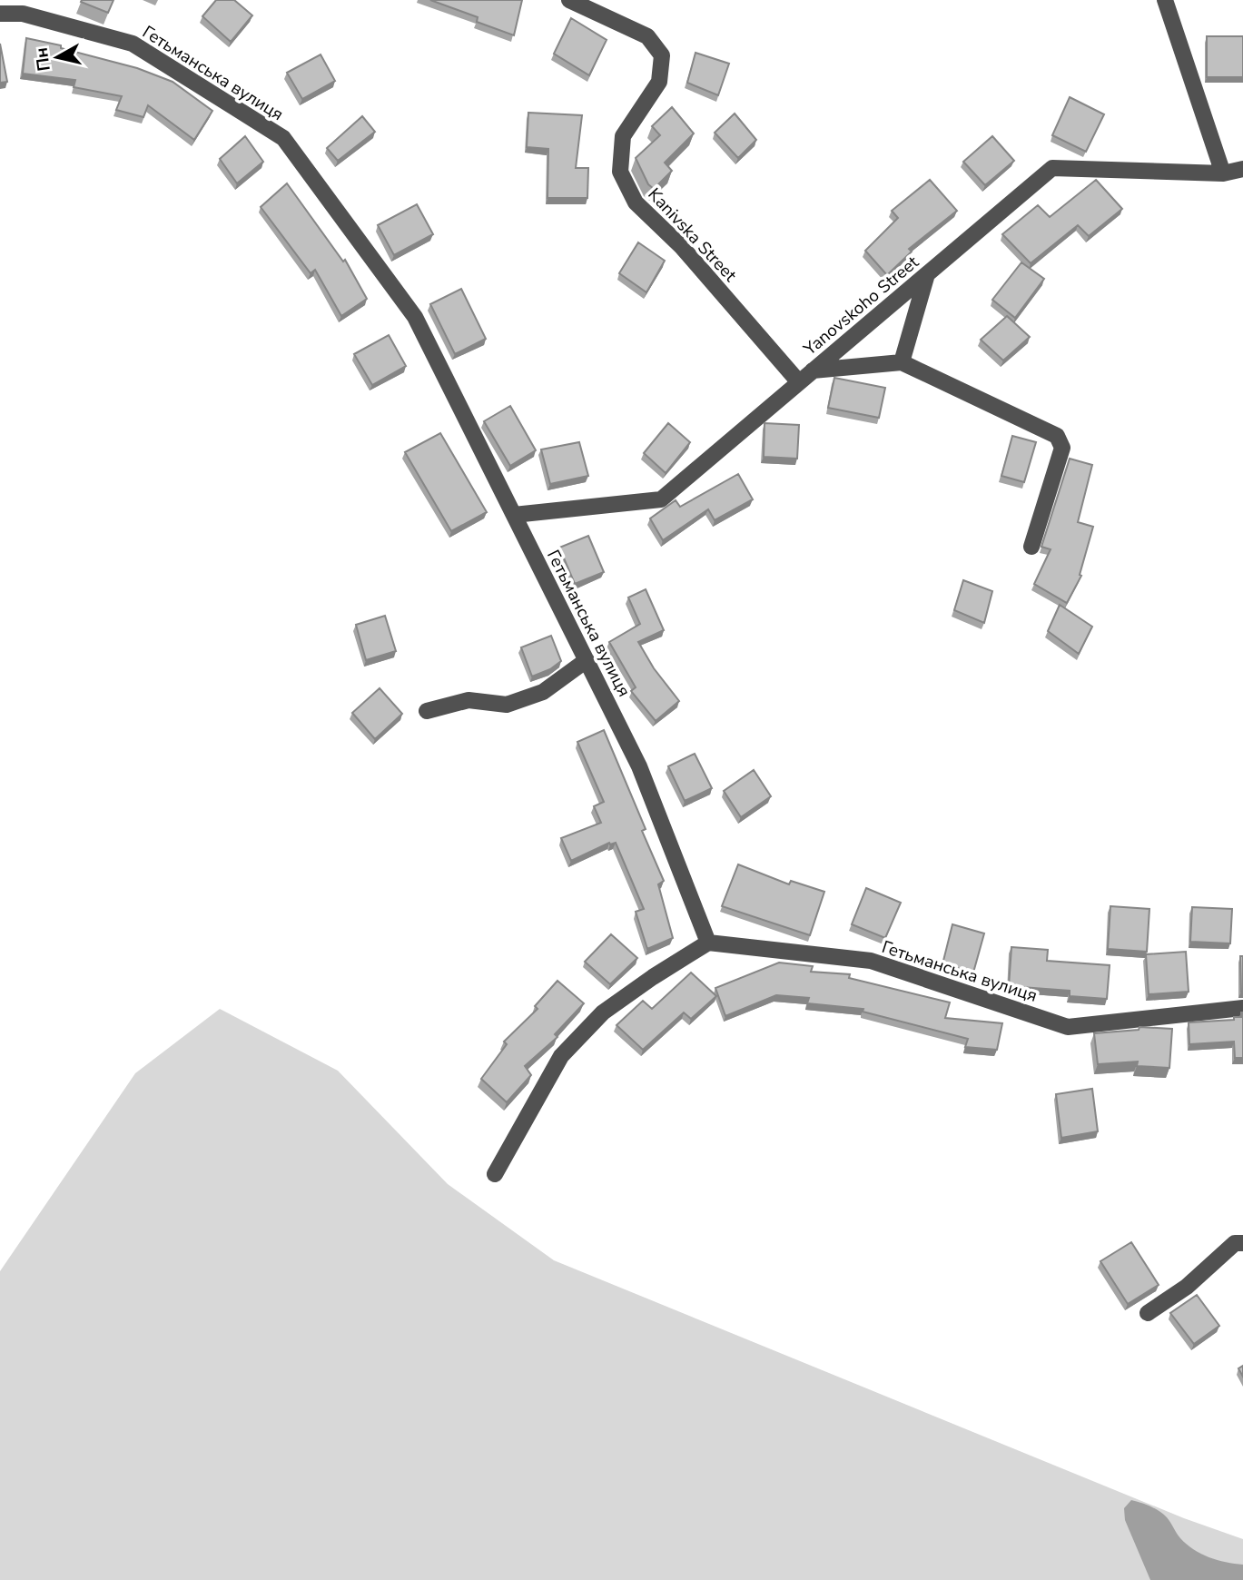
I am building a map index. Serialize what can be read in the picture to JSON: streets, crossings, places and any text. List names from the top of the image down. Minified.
{"streets":{"street":["Гетьманська вулиця","Kanivska Street","Yanovskoho Street"]},"crossings":[["Гетьманська вулиця","Yanovskoho Street"],["Kanivska Street","Yanovskoho Street"]],"north":"left"}
